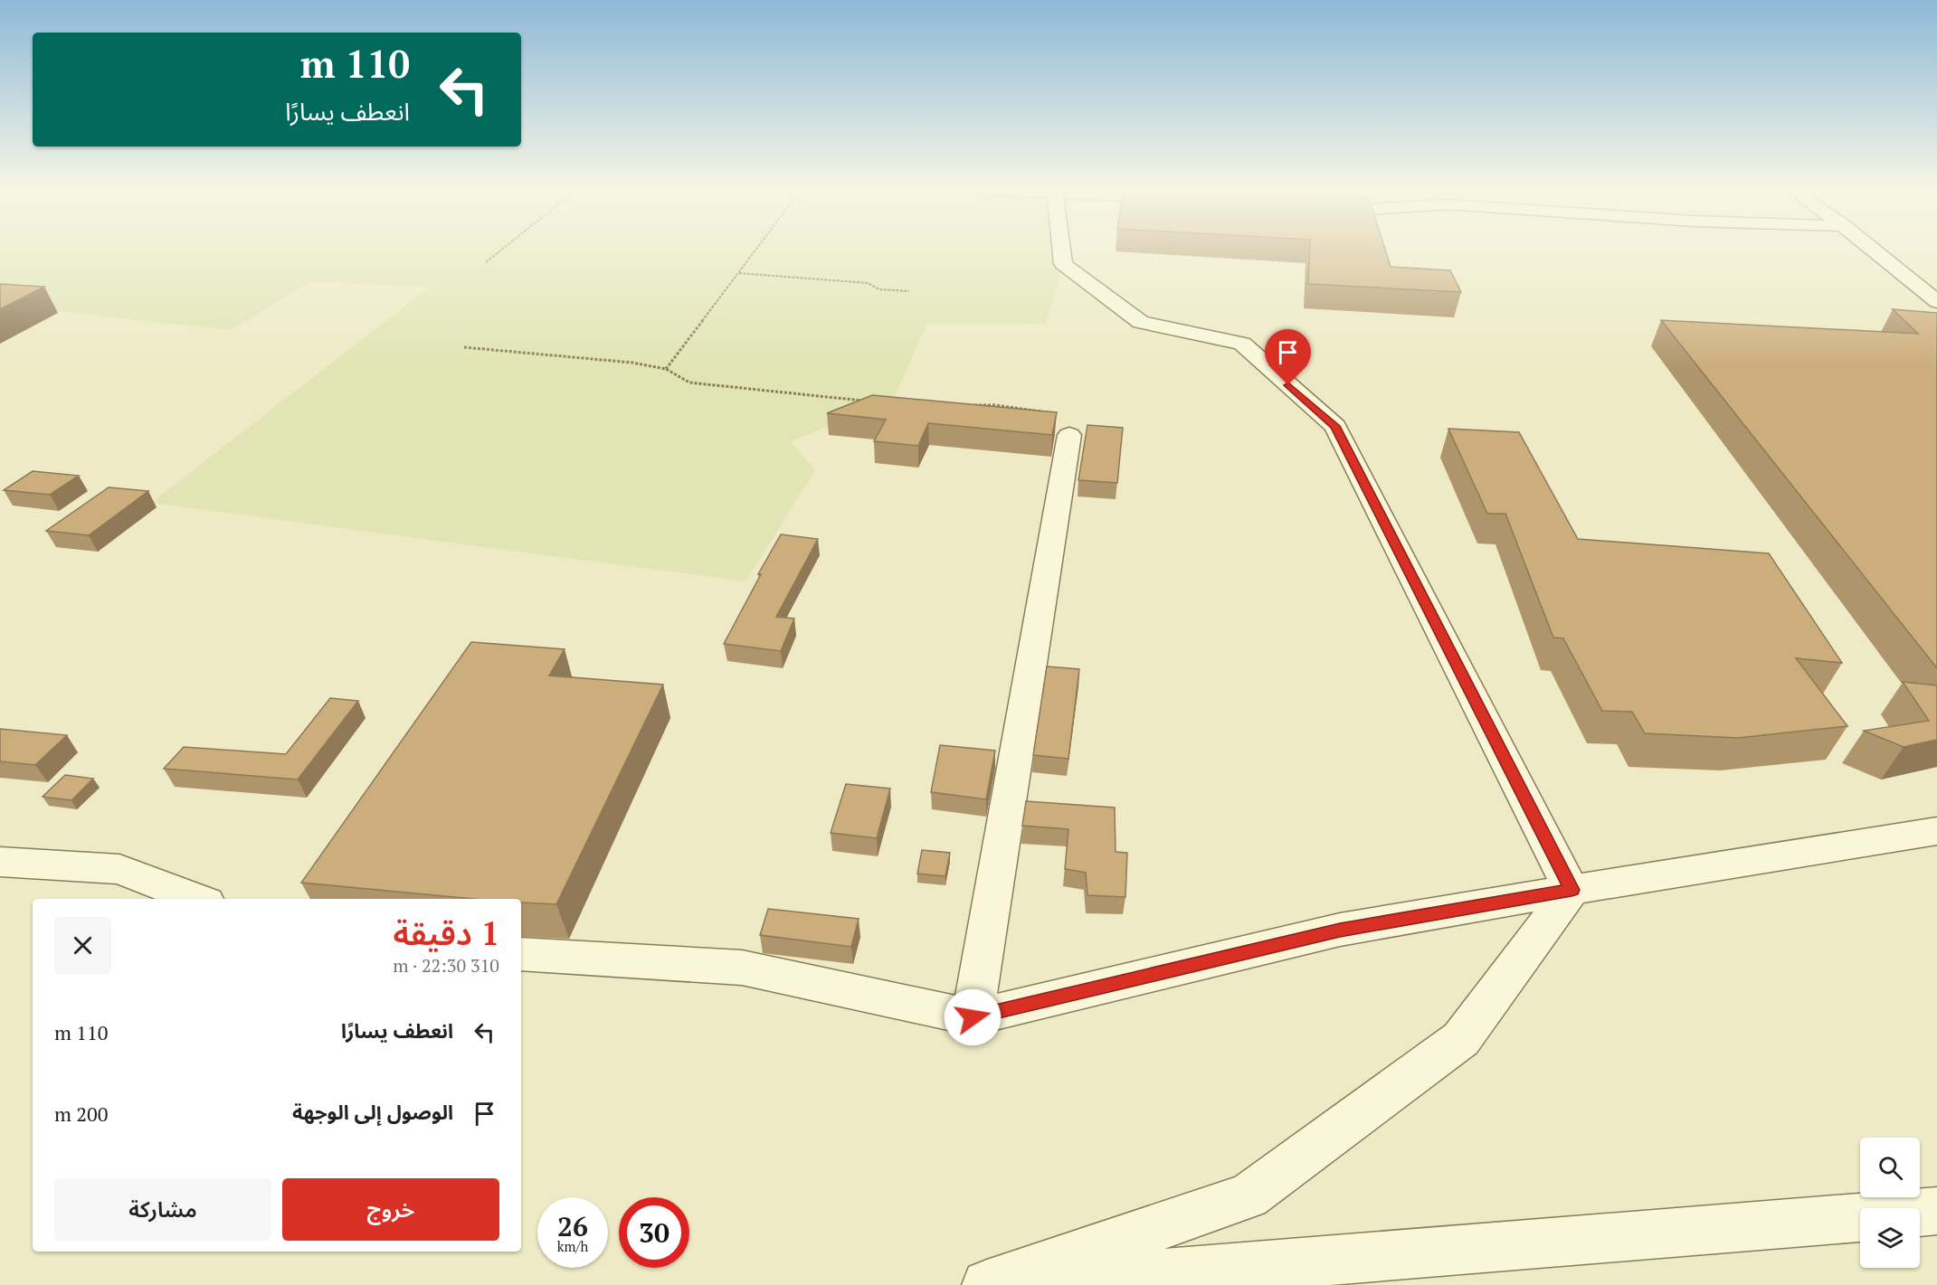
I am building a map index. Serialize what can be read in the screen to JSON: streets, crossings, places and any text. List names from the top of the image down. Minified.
{"page":{"turn":["110 m","انعطف يسارًا"],"heading":["1 دقيقة","310 m · 22:30"],"list":[{"name":"انعطف يسارًا","value":"110 m"},{"name":"الوصول إلى الوجهة","value":"200 m"}],"buttons":["خروج","مشاركة"],"speed":"26 km/h","limit":"30"}}
